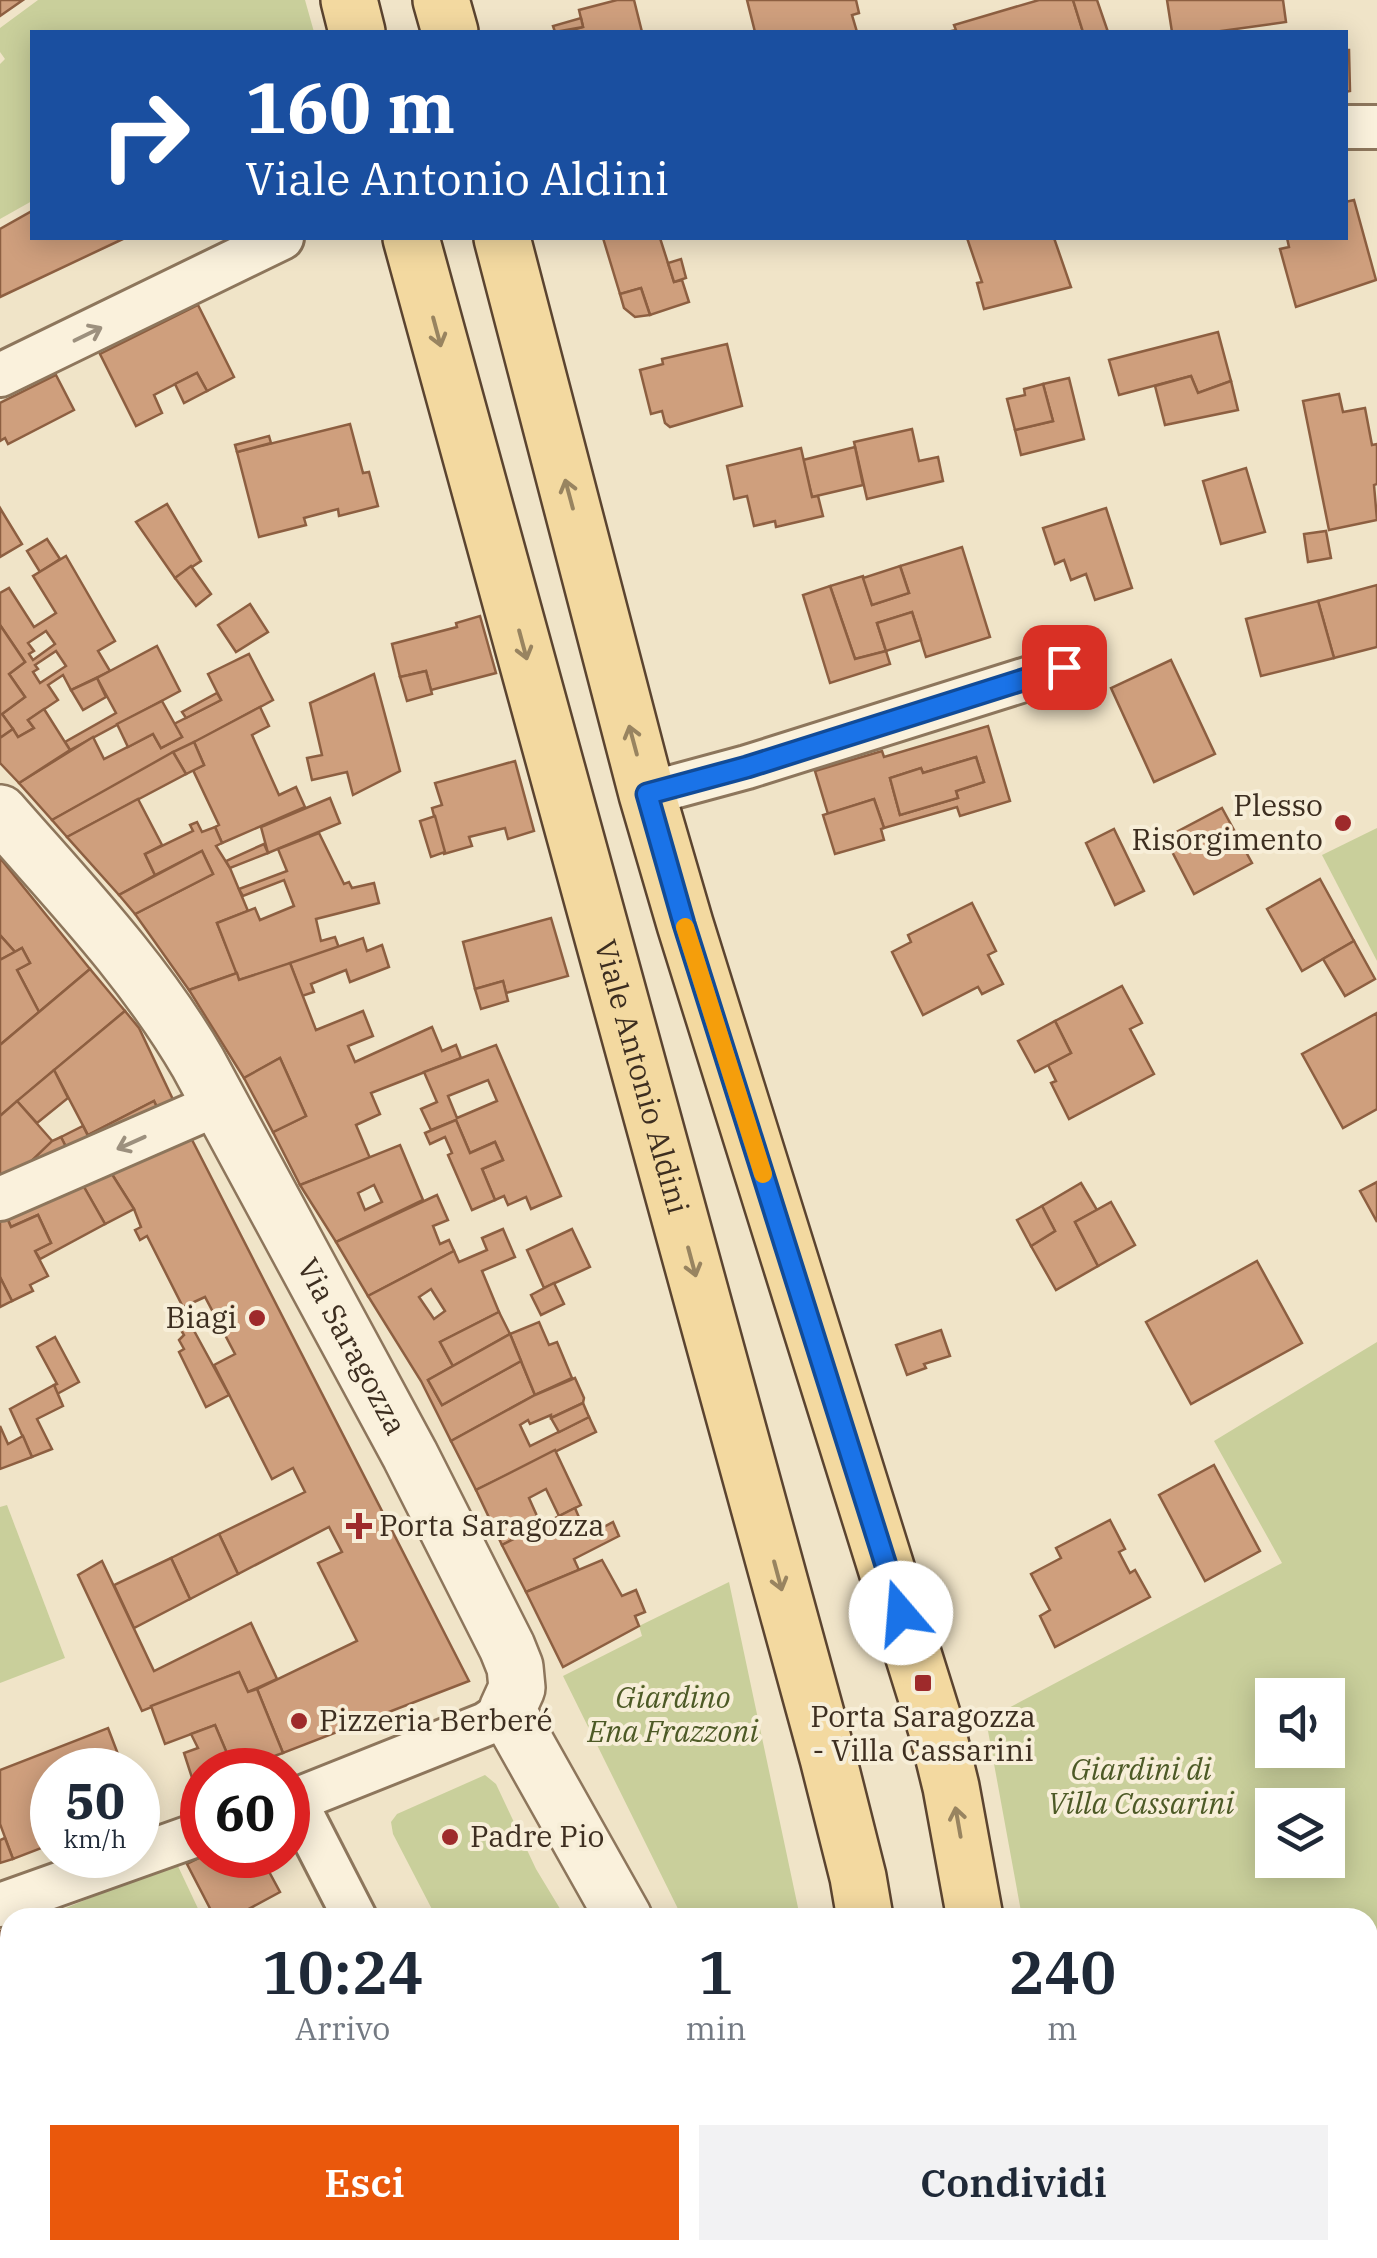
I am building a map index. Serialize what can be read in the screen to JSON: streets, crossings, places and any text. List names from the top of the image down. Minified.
{"streets":{"main road":["Viale Antonio Aldini"],"street":["Via Saragozza"]},"parks":["Giardino Ena Frazzoni","Giardini di Villa Cassarini"],"places":{"other":["Plesso Risorgimento","Biagi","Pizzeria Berberé","Padre Pio"],"health":["Porta Saragozza"],"transit":["Porta Saragozza - Villa Cassarini"]},"page":{"turn":["160 m","Viale Antonio Aldini"],"speed":"50 km/h","limit":"60","eta":["10:24","Arrivo","1","min","240","m"],"buttons":["Esci","Condividi"]}}
